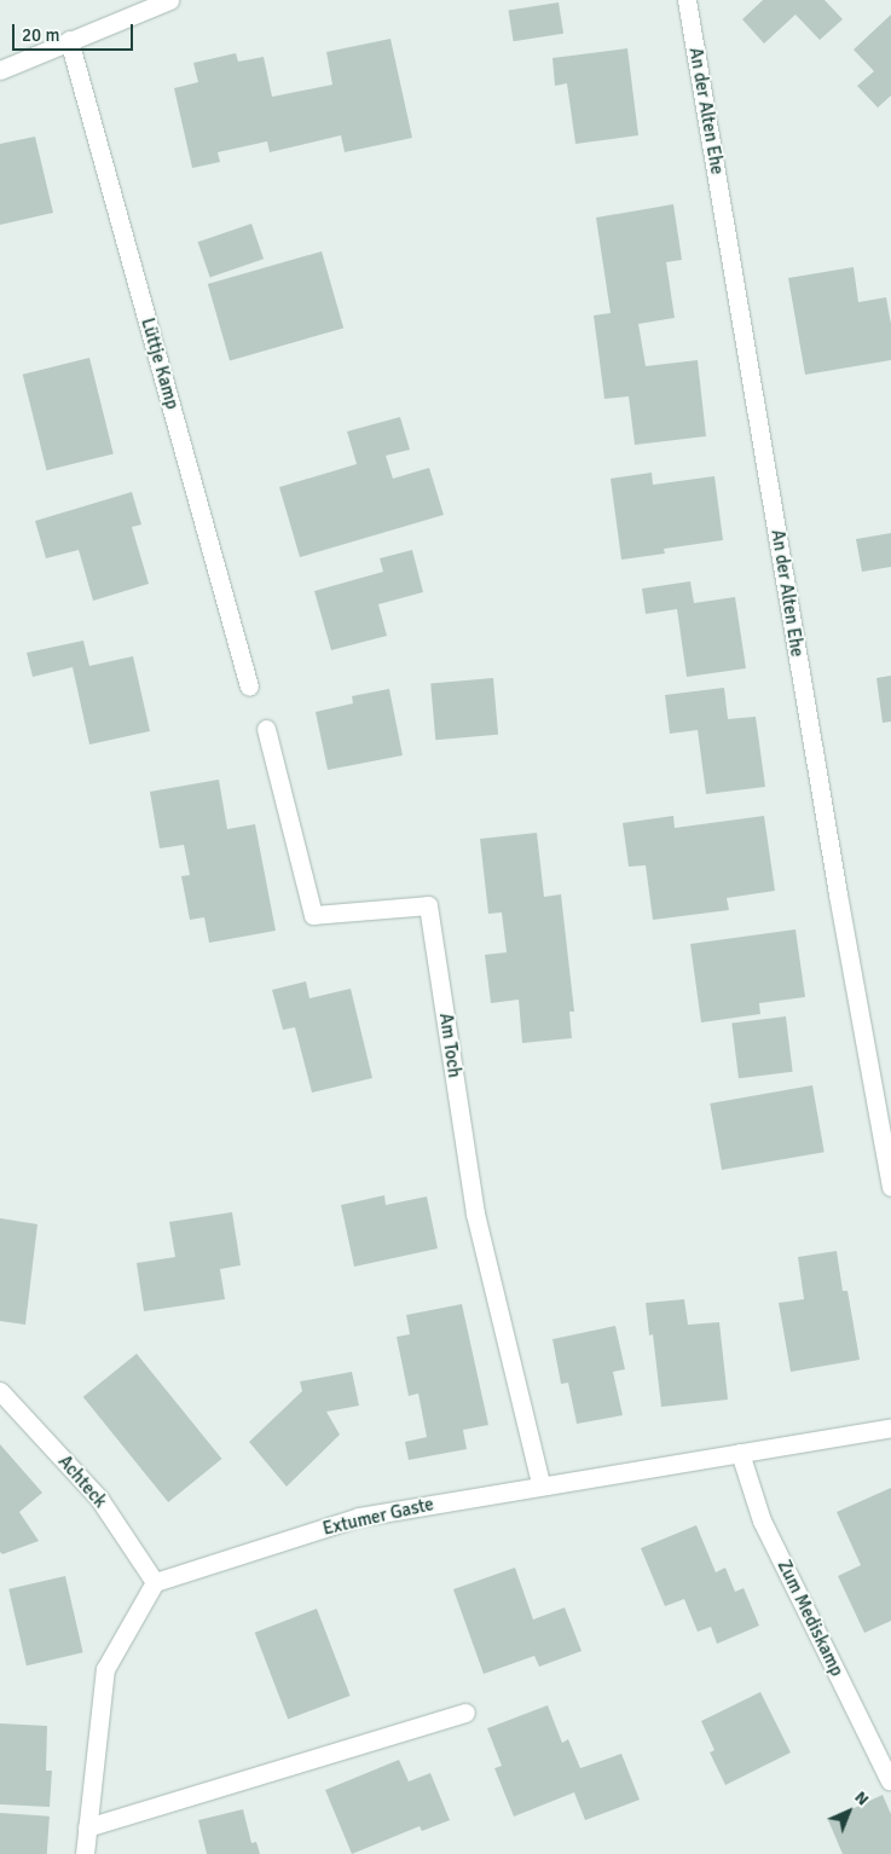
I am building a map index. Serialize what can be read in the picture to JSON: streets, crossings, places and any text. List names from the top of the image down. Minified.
{"streets":{"street":["An der Alten Ehe","Lüttje Kamp","Am Toch","Achteck","Extumer Gaste","Zum Mediskamp"]},"crossings":[["Am Toch","Extumer Gaste"],["Achteck","Extumer Gaste"],["Extumer Gaste","Zum Mediskamp"]],"scale_bar":"20 m","north":"top right"}
